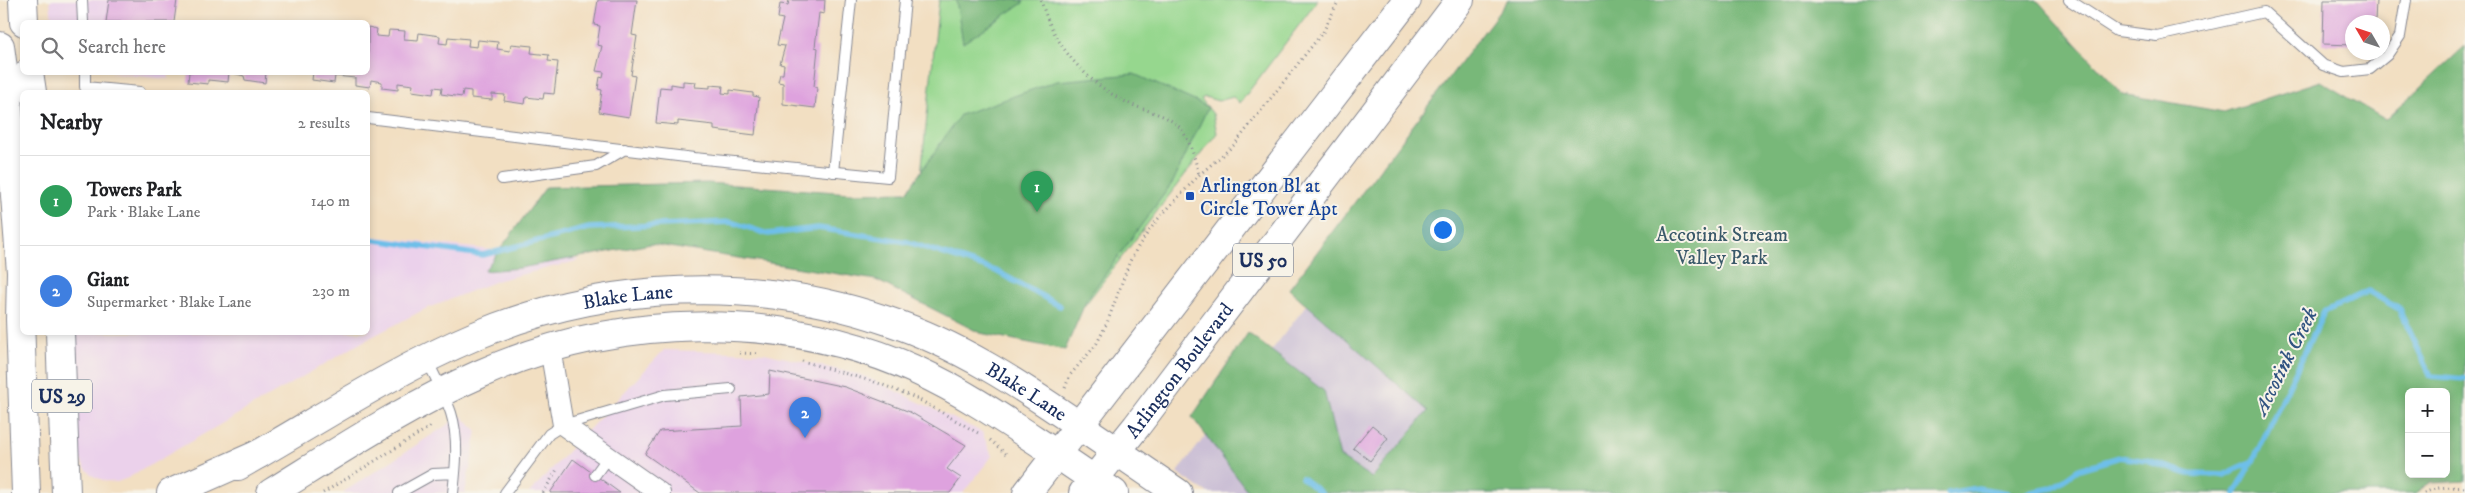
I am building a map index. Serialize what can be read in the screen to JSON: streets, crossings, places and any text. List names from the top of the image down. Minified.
{"streets":{"main road":["US 50","Blake Lane","Arlington Boulevard","US 29"]},"crossings":[["US 50","Blake Lane"],["US 50","Arlington Boulevard"],["Blake Lane","Arlington Boulevard"]],"water":["Accotink Creek"],"parks":["Accotink Stream Valley Park"],"places":{"transit":["Arlington Bl at Circle Tower Apt"]},"north":"top left","page":{"search":"Search here","heading":["Nearby","2 results"],"list":[{"mark":"1","name":"Towers Park","note":"Park · Blake Lane","value":"140 m"},{"mark":"2","name":"Giant","note":"Supermarket · Blake Lane","value":"230 m"}],"pins":["1","2"],"map_buttons":["+","−"]}}
